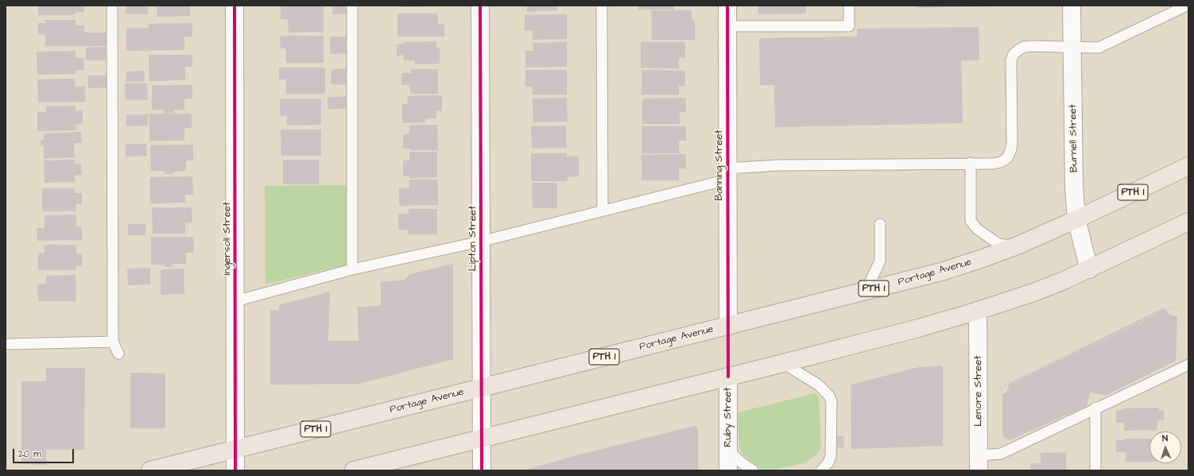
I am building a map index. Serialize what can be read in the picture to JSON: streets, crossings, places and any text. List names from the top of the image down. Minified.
{"streets":{"highway":["PTH 1","Portage Avenue"],"street":["Burnell Street","Banning Street","Ingersoll Street","Lipton Street","Lenore Street","Ruby Street"]},"crossings":[["Burnell Street","Portage Avenue"],["Banning Street","Portage Avenue"],["Ingersoll Street","Portage Avenue"],["Lipton Street","Portage Avenue"]],"scale_bar":"20 m","north":"top"}
